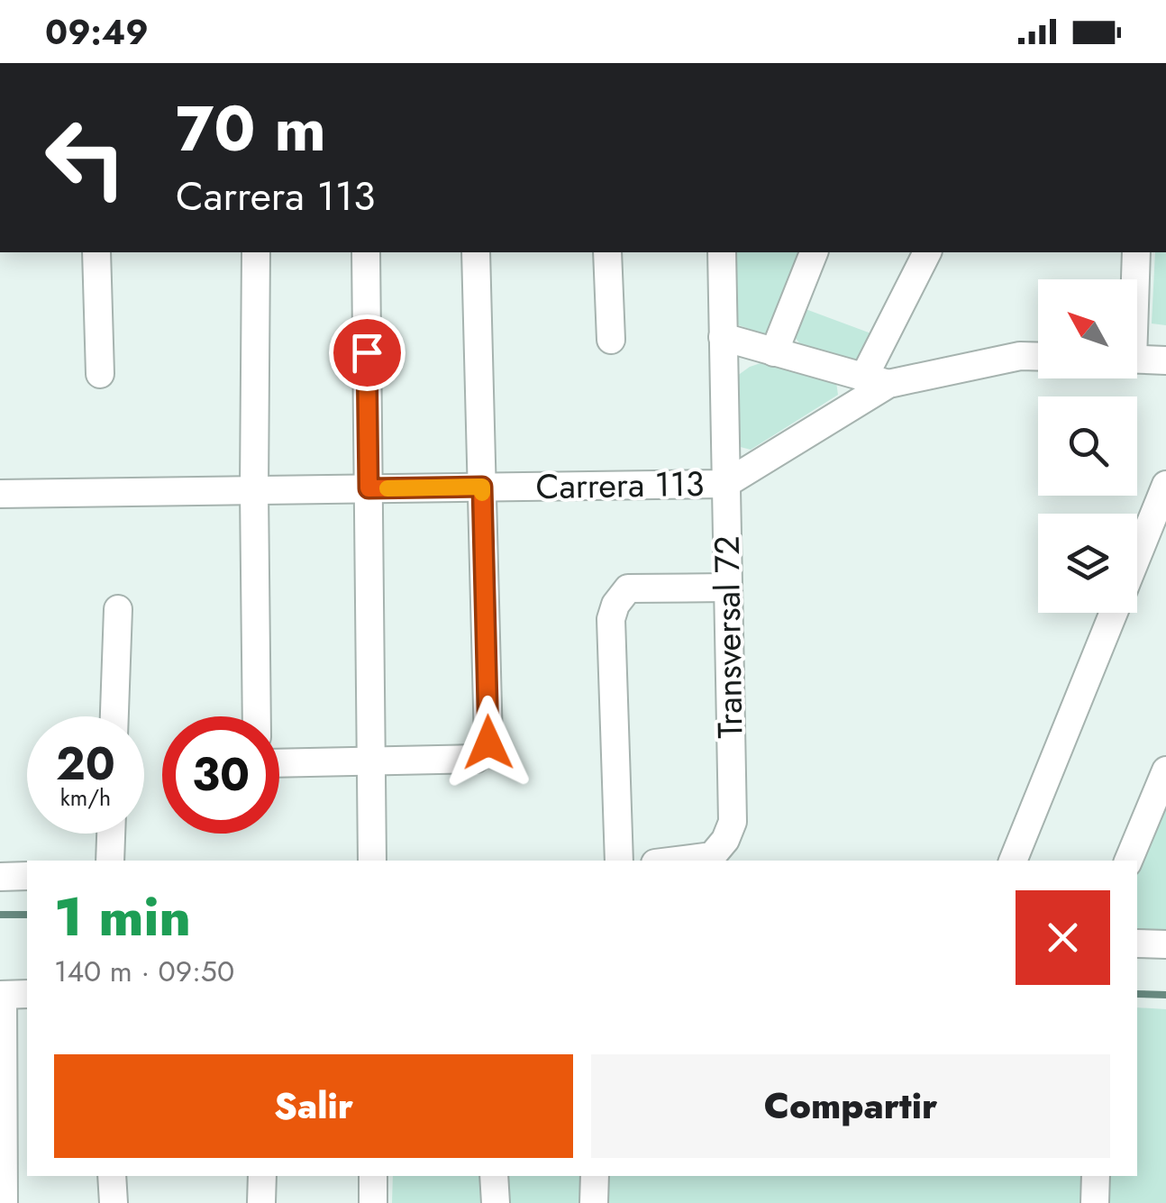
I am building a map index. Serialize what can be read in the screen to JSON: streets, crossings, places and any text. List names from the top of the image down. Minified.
{"streets":{"street":["Carrera 113","Transversal 72"]},"crossings":[["Carrera 113","Transversal 72"]],"north":"top left","page":{"status":"09:49","turn":["70 m","Carrera 113"],"speed":"20 km/h","limit":"30","heading":["1 min","140 m · 09:50"],"buttons":["Salir","Compartir"]}}
